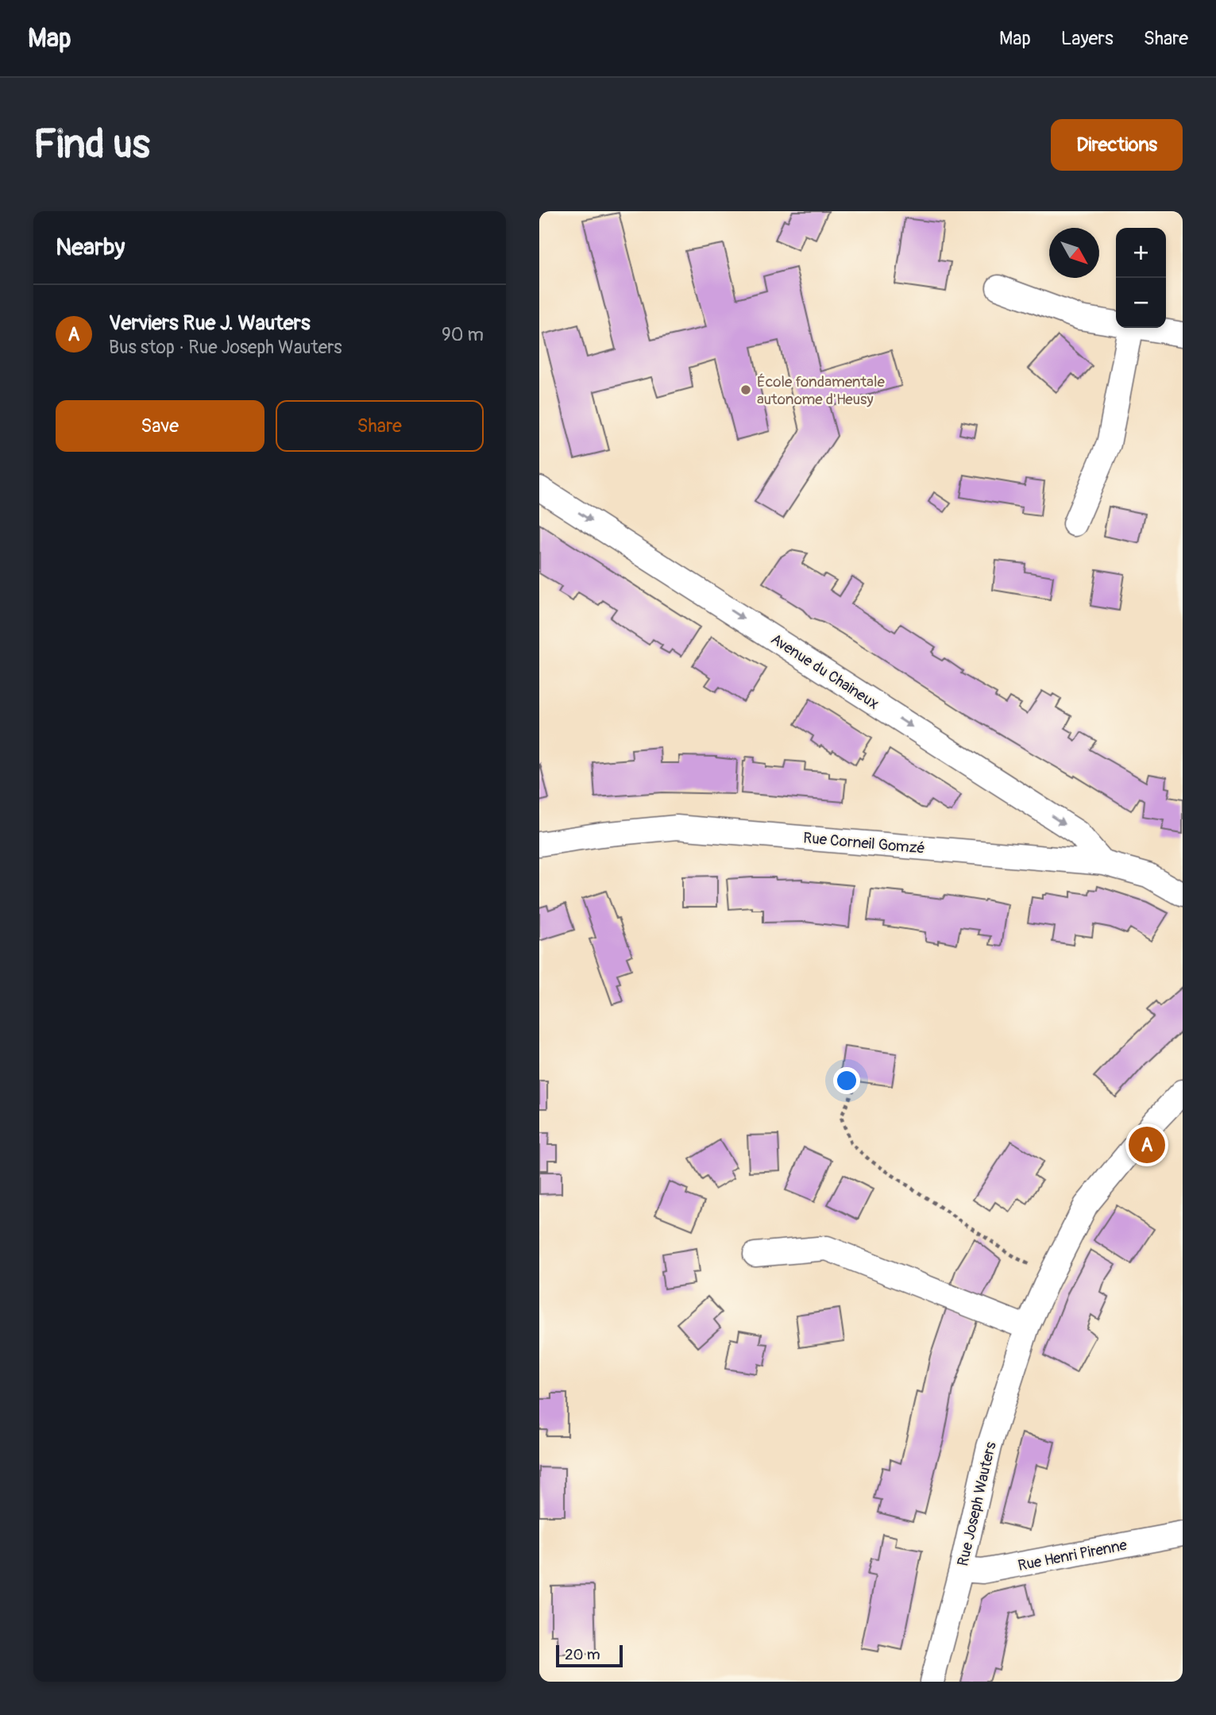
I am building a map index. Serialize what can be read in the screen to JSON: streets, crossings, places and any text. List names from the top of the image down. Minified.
{"streets":{"street":["Avenue du Chaineux","Rue Corneil Gomzé","Rue Joseph Wauters","Rue Henri Pirenne"]},"crossings":[["Avenue du Chaineux","Rue Corneil Gomzé"],["Rue Joseph Wauters","Rue Henri Pirenne"]],"one_way":["Avenue du Chaineux"],"places":["École fondamentale autonome d'Heusy"],"scale_bar":"20 m","north":"bottom right","page":{"header":"Map","nav":["Map","Layers","Share"],"buttons":["Directions",["Save","Share"]],"title":"Find us","heading":"Nearby","map_buttons":["+","−"],"list":[{"mark":"A","name":"Verviers Rue J. Wauters","note":"Bus stop · Rue Joseph Wauters","value":"90 m"}],"pins":"A","scale":"20 m"}}
